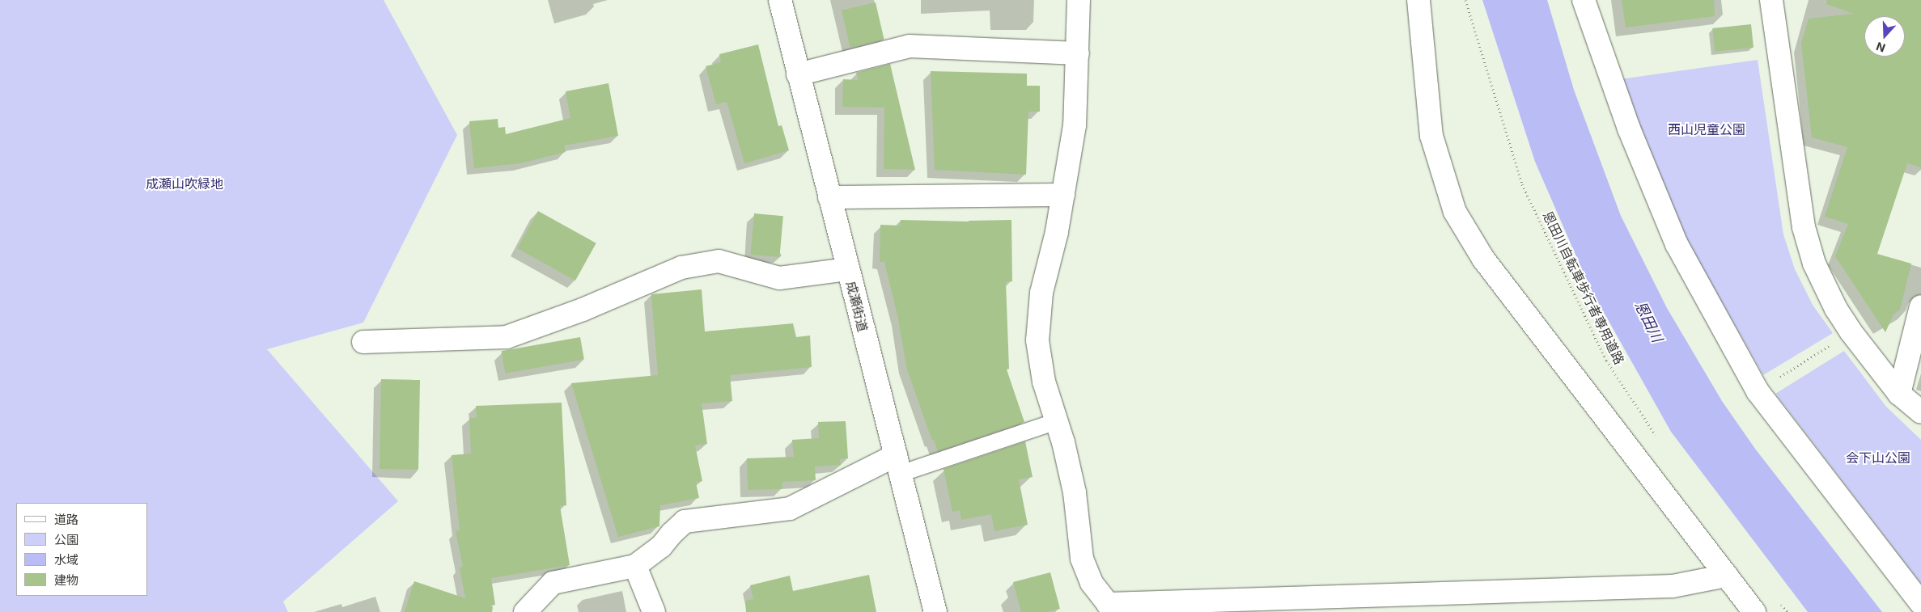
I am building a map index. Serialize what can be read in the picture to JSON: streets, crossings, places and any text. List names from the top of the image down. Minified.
{"streets":{"street":["成瀬街道"],"path":["恩田川自転車歩行者専用道路"]},"water":["恩田川"],"parks":["西山児童公園","成瀬山吹緑地","会下山公園"],"legend":["道路","公園","水域","建物"],"north":"bottom"}
